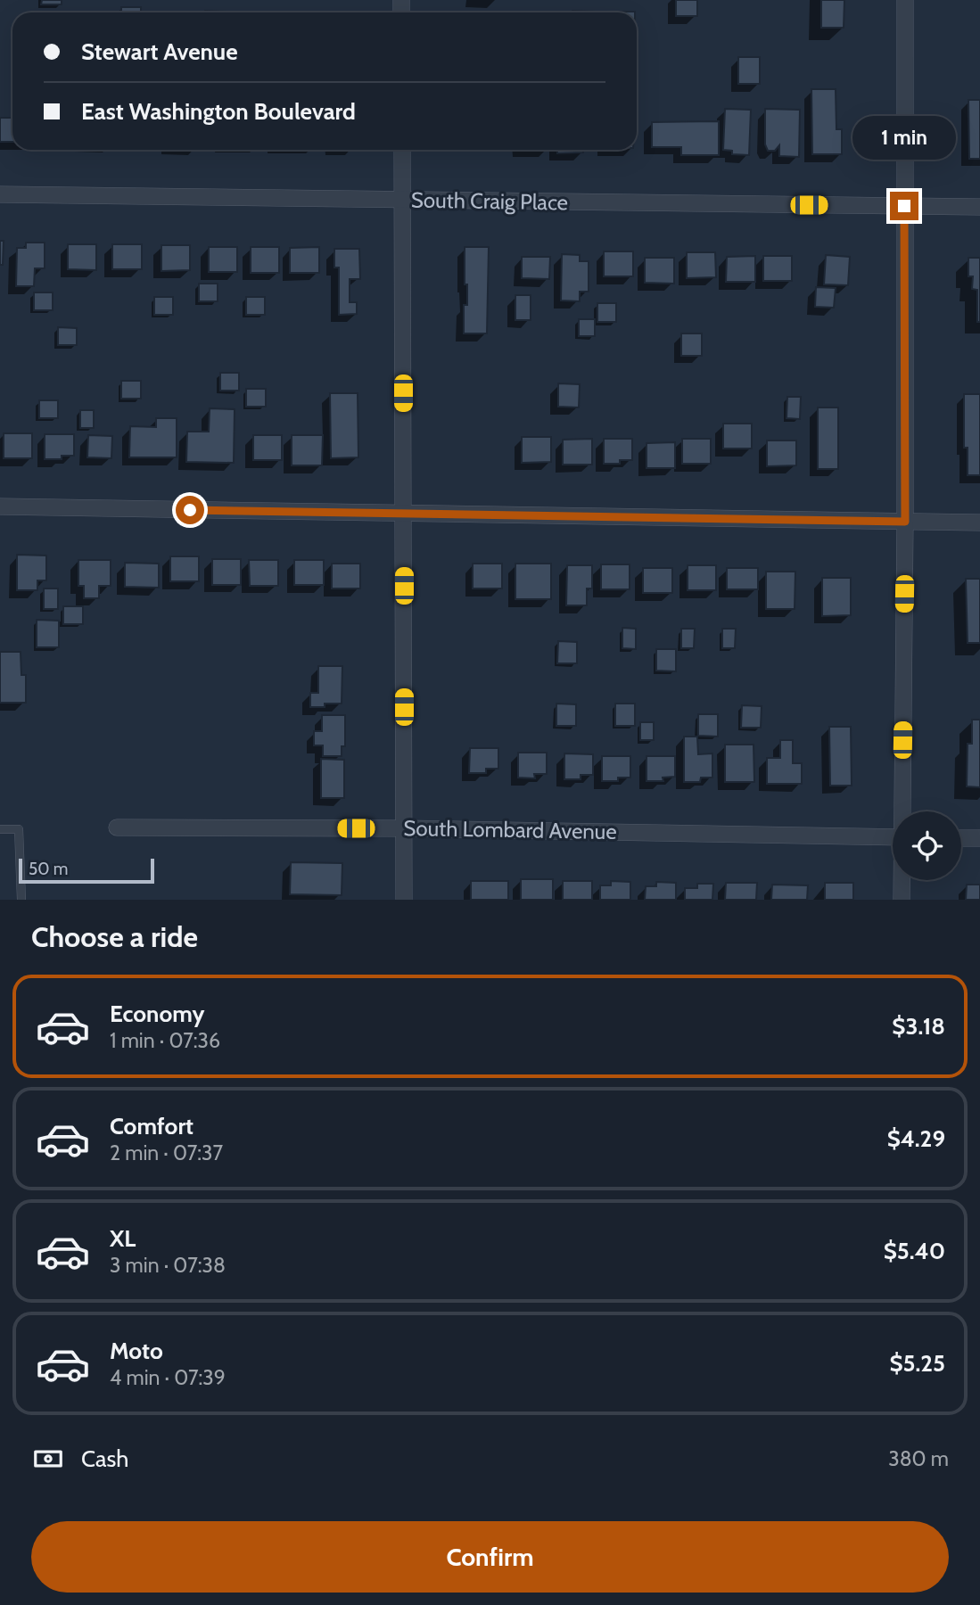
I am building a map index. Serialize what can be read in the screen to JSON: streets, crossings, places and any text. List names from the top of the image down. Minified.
{"streets":{"street":["South Craig Place","South Lombard Avenue"]},"scale_bar":"50 m","page":{"banner":["Stewart Avenue","East Washington Boulevard"],"bubble":"1 min","scale":"50 m","heading":"Choose a ride","list":[{"name":"Economy","note":"1 min · 07:36","value":"$3.18"},{"name":"Comfort","note":"2 min · 07:37","value":"$4.29"},{"name":"XL","note":"3 min · 07:38","value":"$5.40"},{"name":"Moto","note":"4 min · 07:39","value":"$5.25"}],"pay":["Cash","380 m"],"buttons":"Confirm"}}
